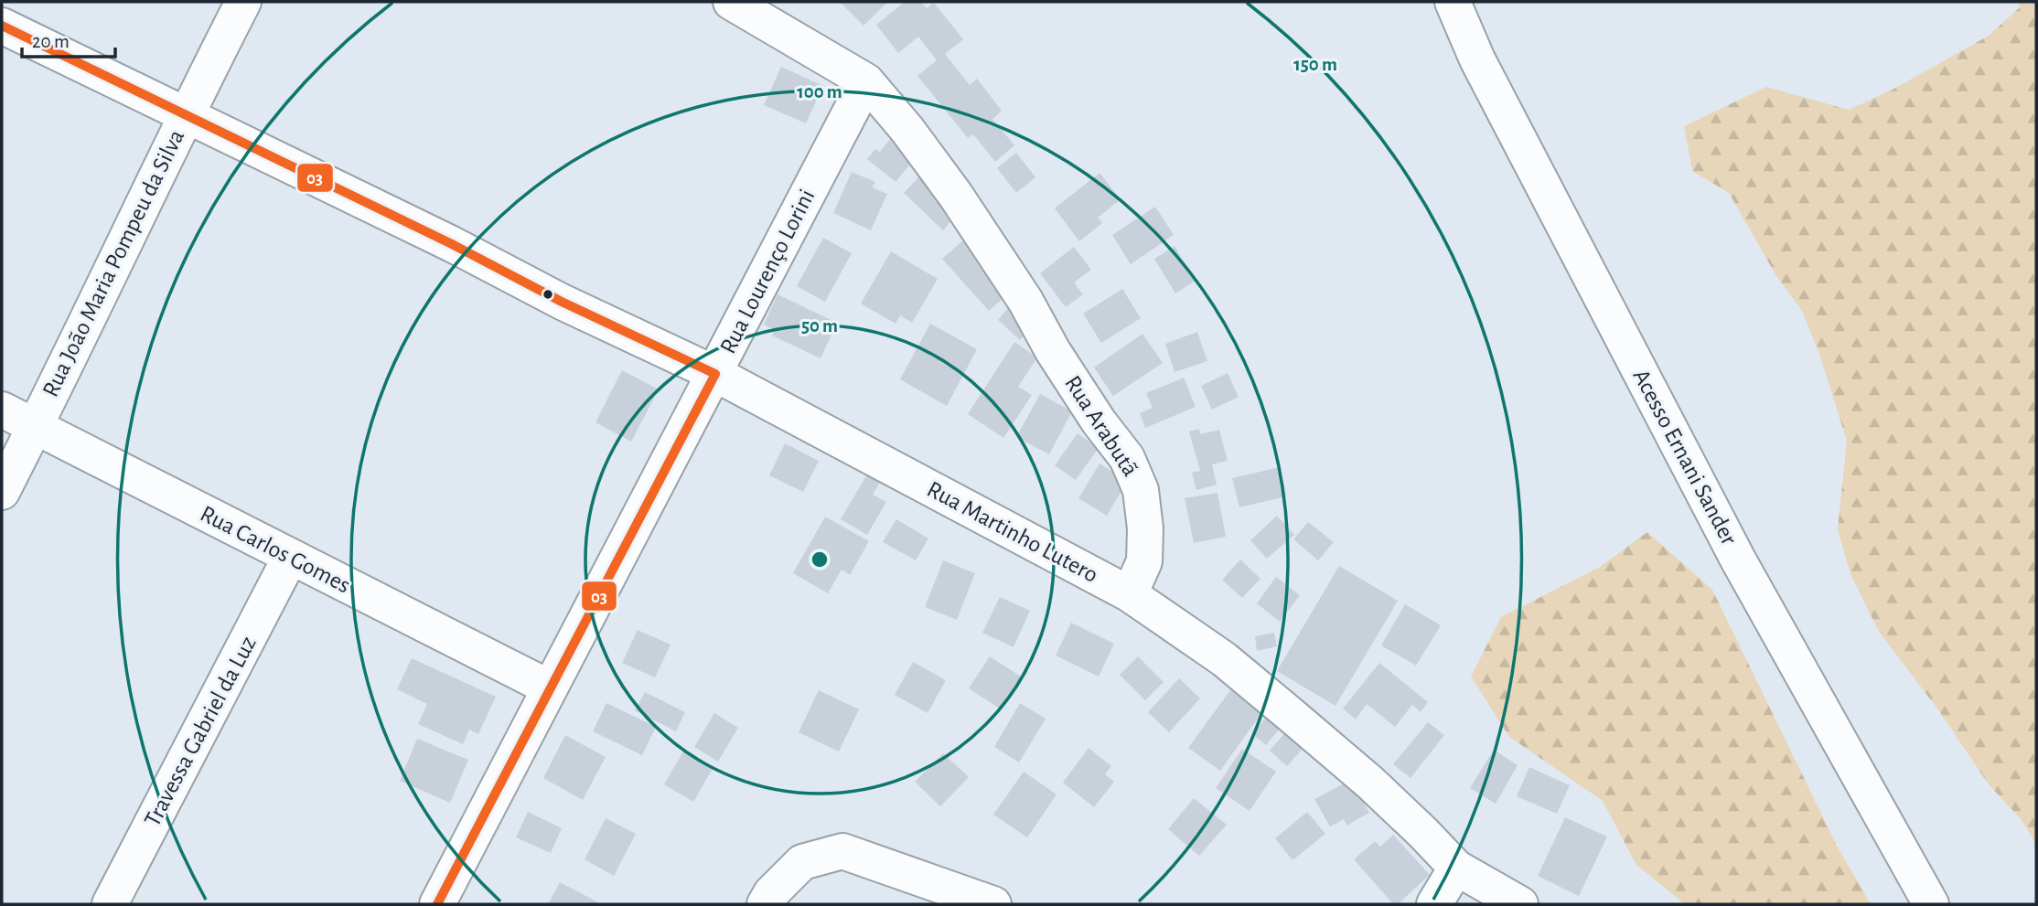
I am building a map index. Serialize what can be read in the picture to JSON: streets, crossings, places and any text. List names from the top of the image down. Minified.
{"streets":{"main road":["Rua João Maria Pompeu da Silva","Rua Lourenço Lorini","Rua Arabutã","Acesso Ernani Sander","Rua Martinho Lutero","Rua Carlos Gomes","Travessa Gabriel da Luz"]},"crossings":[["Rua João Maria Pompeu da Silva","Rua Martinho Lutero"],["Rua João Maria Pompeu da Silva","Rua Carlos Gomes"],["Rua Lourenço Lorini","Rua Arabutã"],["Rua Lourenço Lorini","Rua Martinho Lutero"],["Rua Lourenço Lorini","Rua Carlos Gomes"],["Rua Arabutã","Rua Martinho Lutero"],["Rua Carlos Gomes","Travessa Gabriel da Luz"]],"lines":["transit line 03"],"scale_bar":"20 m","rings":["150 m","100 m","50 m"]}
